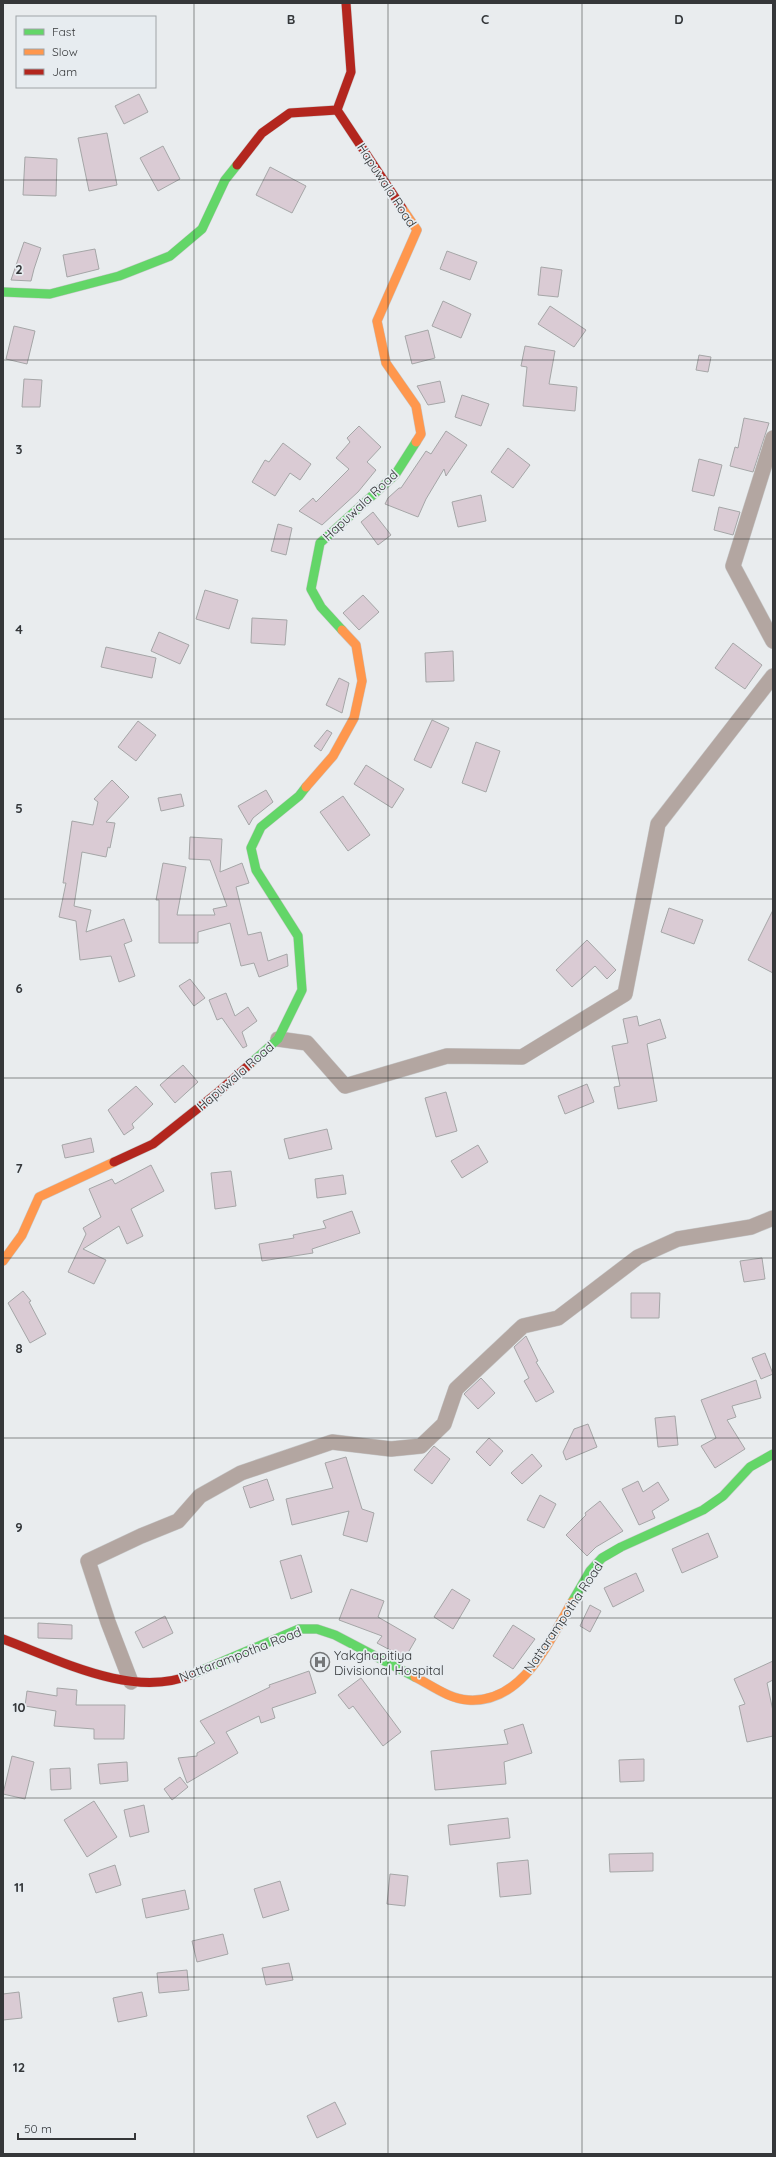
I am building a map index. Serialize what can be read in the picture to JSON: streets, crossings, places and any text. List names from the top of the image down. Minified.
{"streets":{"street":["Hapuwala Road","Nattarampotha Road"]},"places":{"hospital":["Yakghapitiya Divisional Hospital"]},"legend":["Fast","Slow","Jam"],"scale_bar":"50 m","grid":{"columns":["B","C","D"],"rows":["2","3","4","5","6","7","8","9","10","11","12"]}}
